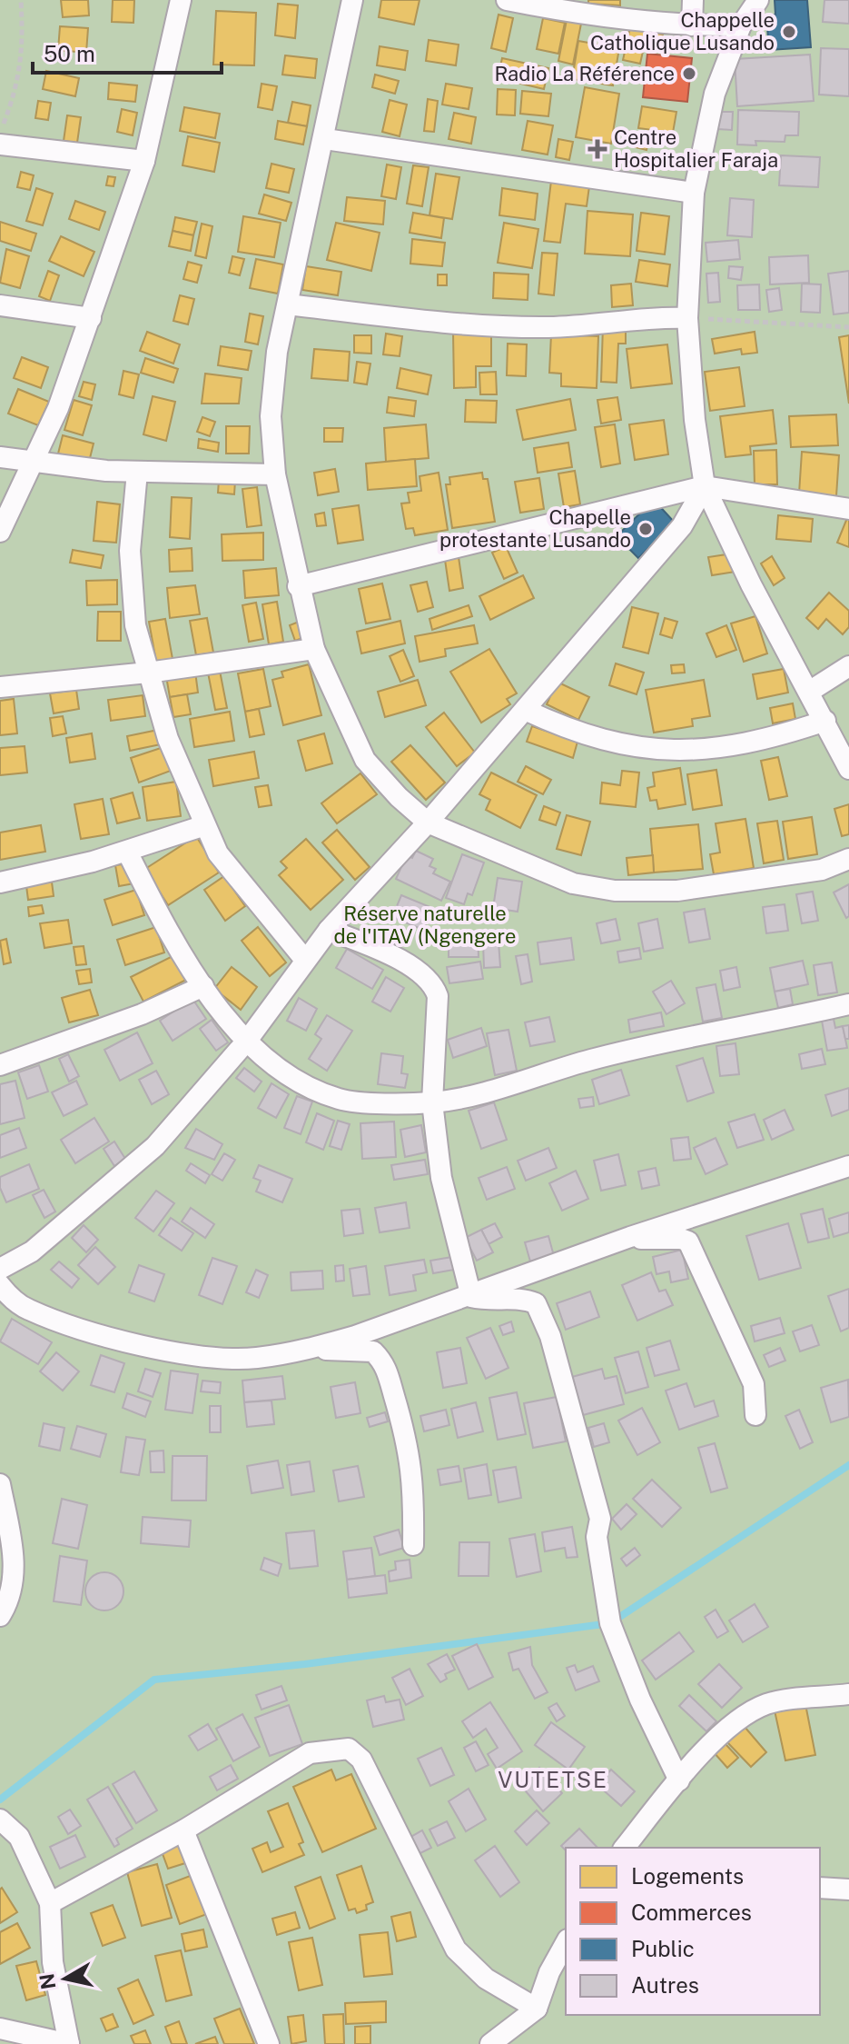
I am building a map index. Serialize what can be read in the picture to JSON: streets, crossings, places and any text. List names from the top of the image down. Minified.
{"districts":["VUTETSE"],"parks":["Réserve naturelle de l'ITAV (Ngengere"],"places":{"other":["Chappelle Catholique Lusando","Radio La Référence","Chapelle protestante Lusando"],"health":["Centre Hospitalier Faraja"]},"legend":["Logements","Commerces","Public","Autres"],"scale_bar":"50 m","north":"left"}
